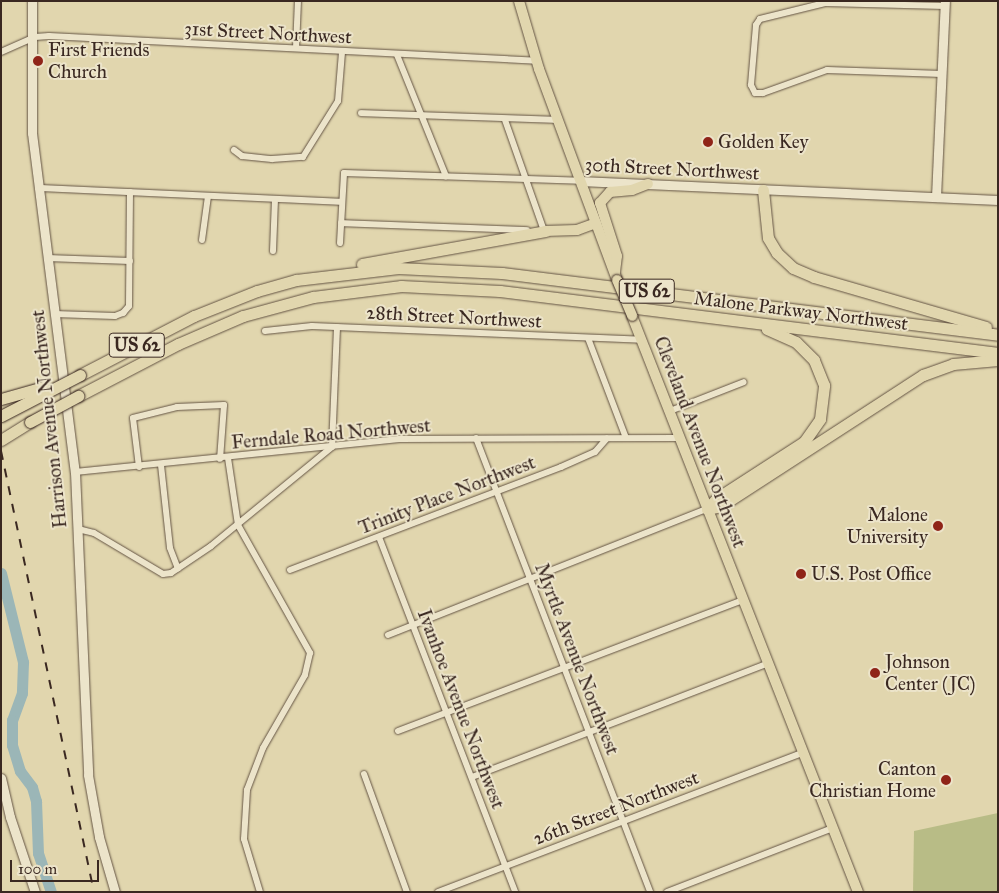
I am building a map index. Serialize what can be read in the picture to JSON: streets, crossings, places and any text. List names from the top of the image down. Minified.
{"streets":{"highway":["US 62","Malone Parkway Northwest"],"main road":["Cleveland Avenue Northwest"],"street":["31st Street Northwest","30th Street Northwest","28th Street Northwest","Harrison Avenue Northwest","Ferndale Road Northwest","Trinity Place Northwest","Myrtle Avenue Northwest","Ivanhoe Avenue Northwest","26th Street Northwest"]},"crossings":[["31st Street Northwest","Harrison Avenue Northwest"],["31st Street Northwest","Cleveland Avenue Northwest"],["30th Street Northwest","Cleveland Avenue Northwest"],["28th Street Northwest","Cleveland Avenue Northwest"],["Harrison Avenue Northwest","Ferndale Road Northwest"],["Ferndale Road Northwest","Cleveland Avenue Northwest"],["Ferndale Road Northwest","Trinity Place Northwest"],["Ferndale Road Northwest","Myrtle Avenue Northwest"],["Cleveland Avenue Northwest","26th Street Northwest"],["Trinity Place Northwest","Myrtle Avenue Northwest"],["Trinity Place Northwest","Ivanhoe Avenue Northwest"],["Myrtle Avenue Northwest","26th Street Northwest"],["Ivanhoe Avenue Northwest","26th Street Northwest"]],"places":["First Friends Church","Golden Key","Malone University","U.S. Post Office","Johnson Center (JC)","Canton Christian Home"],"scale_bar":"100 m"}
